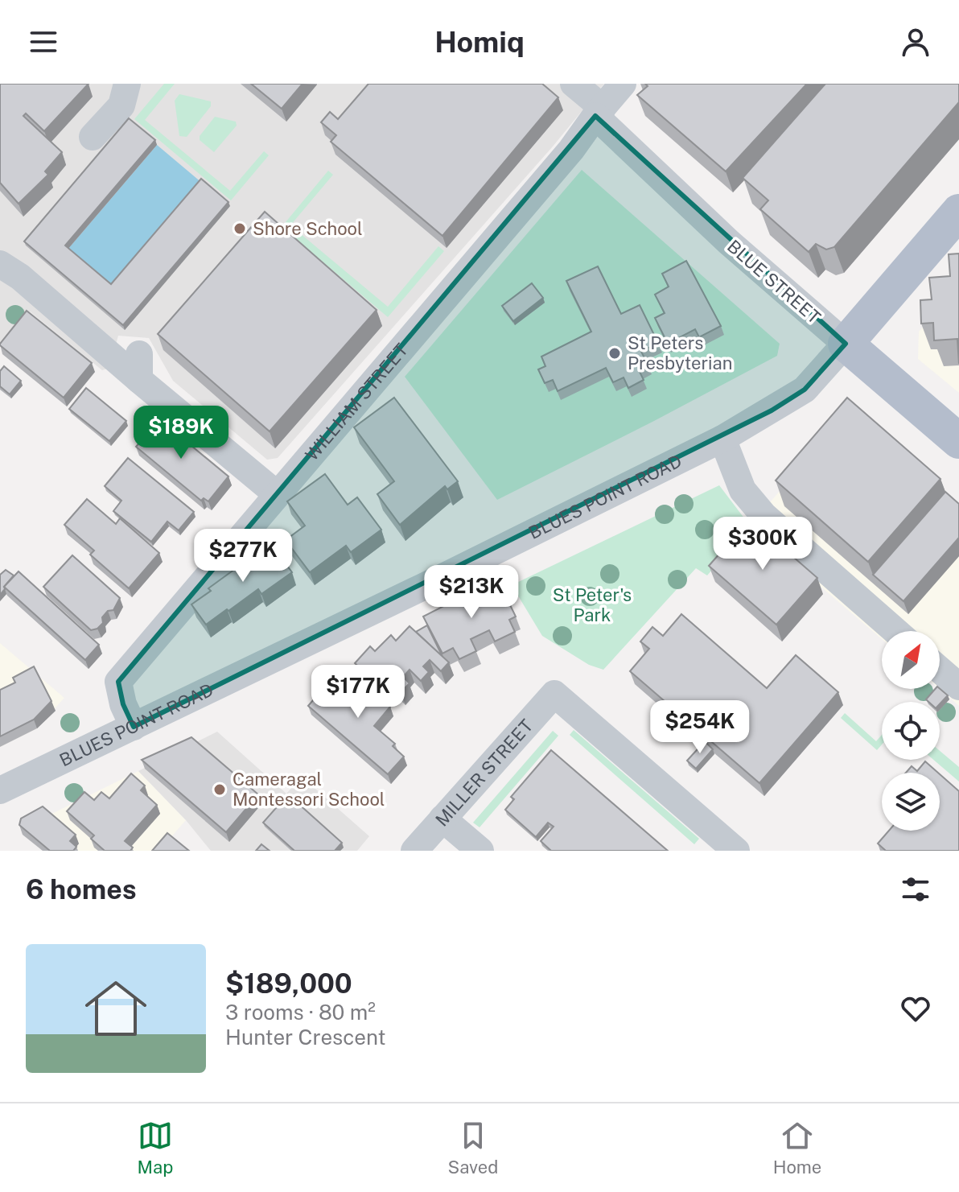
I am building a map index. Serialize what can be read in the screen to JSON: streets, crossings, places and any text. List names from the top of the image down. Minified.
{"streets":{"main road":["BLUE STREET"],"street":["WILLIAM STREET","BLUES POINT ROAD","MILLER STREET"]},"crossings":[["BLUE STREET","WILLIAM STREET"],["BLUE STREET","BLUES POINT ROAD"],["WILLIAM STREET","BLUES POINT ROAD"]],"parks":["St Peter's Park"],"places":["Shore School","St Peters Presbyterian","Cameragal Montessori School"],"north":"top right","page":{"header":"Homiq","price":["$189K","$300K","$277K","$213K","$177K","$254K"],"heading":"6 homes","list":[{"name":"$189,000","note":"3 rooms · 80 m² · Hunter Crescent"}],"tabs":["Map","Saved","Home"]}}
